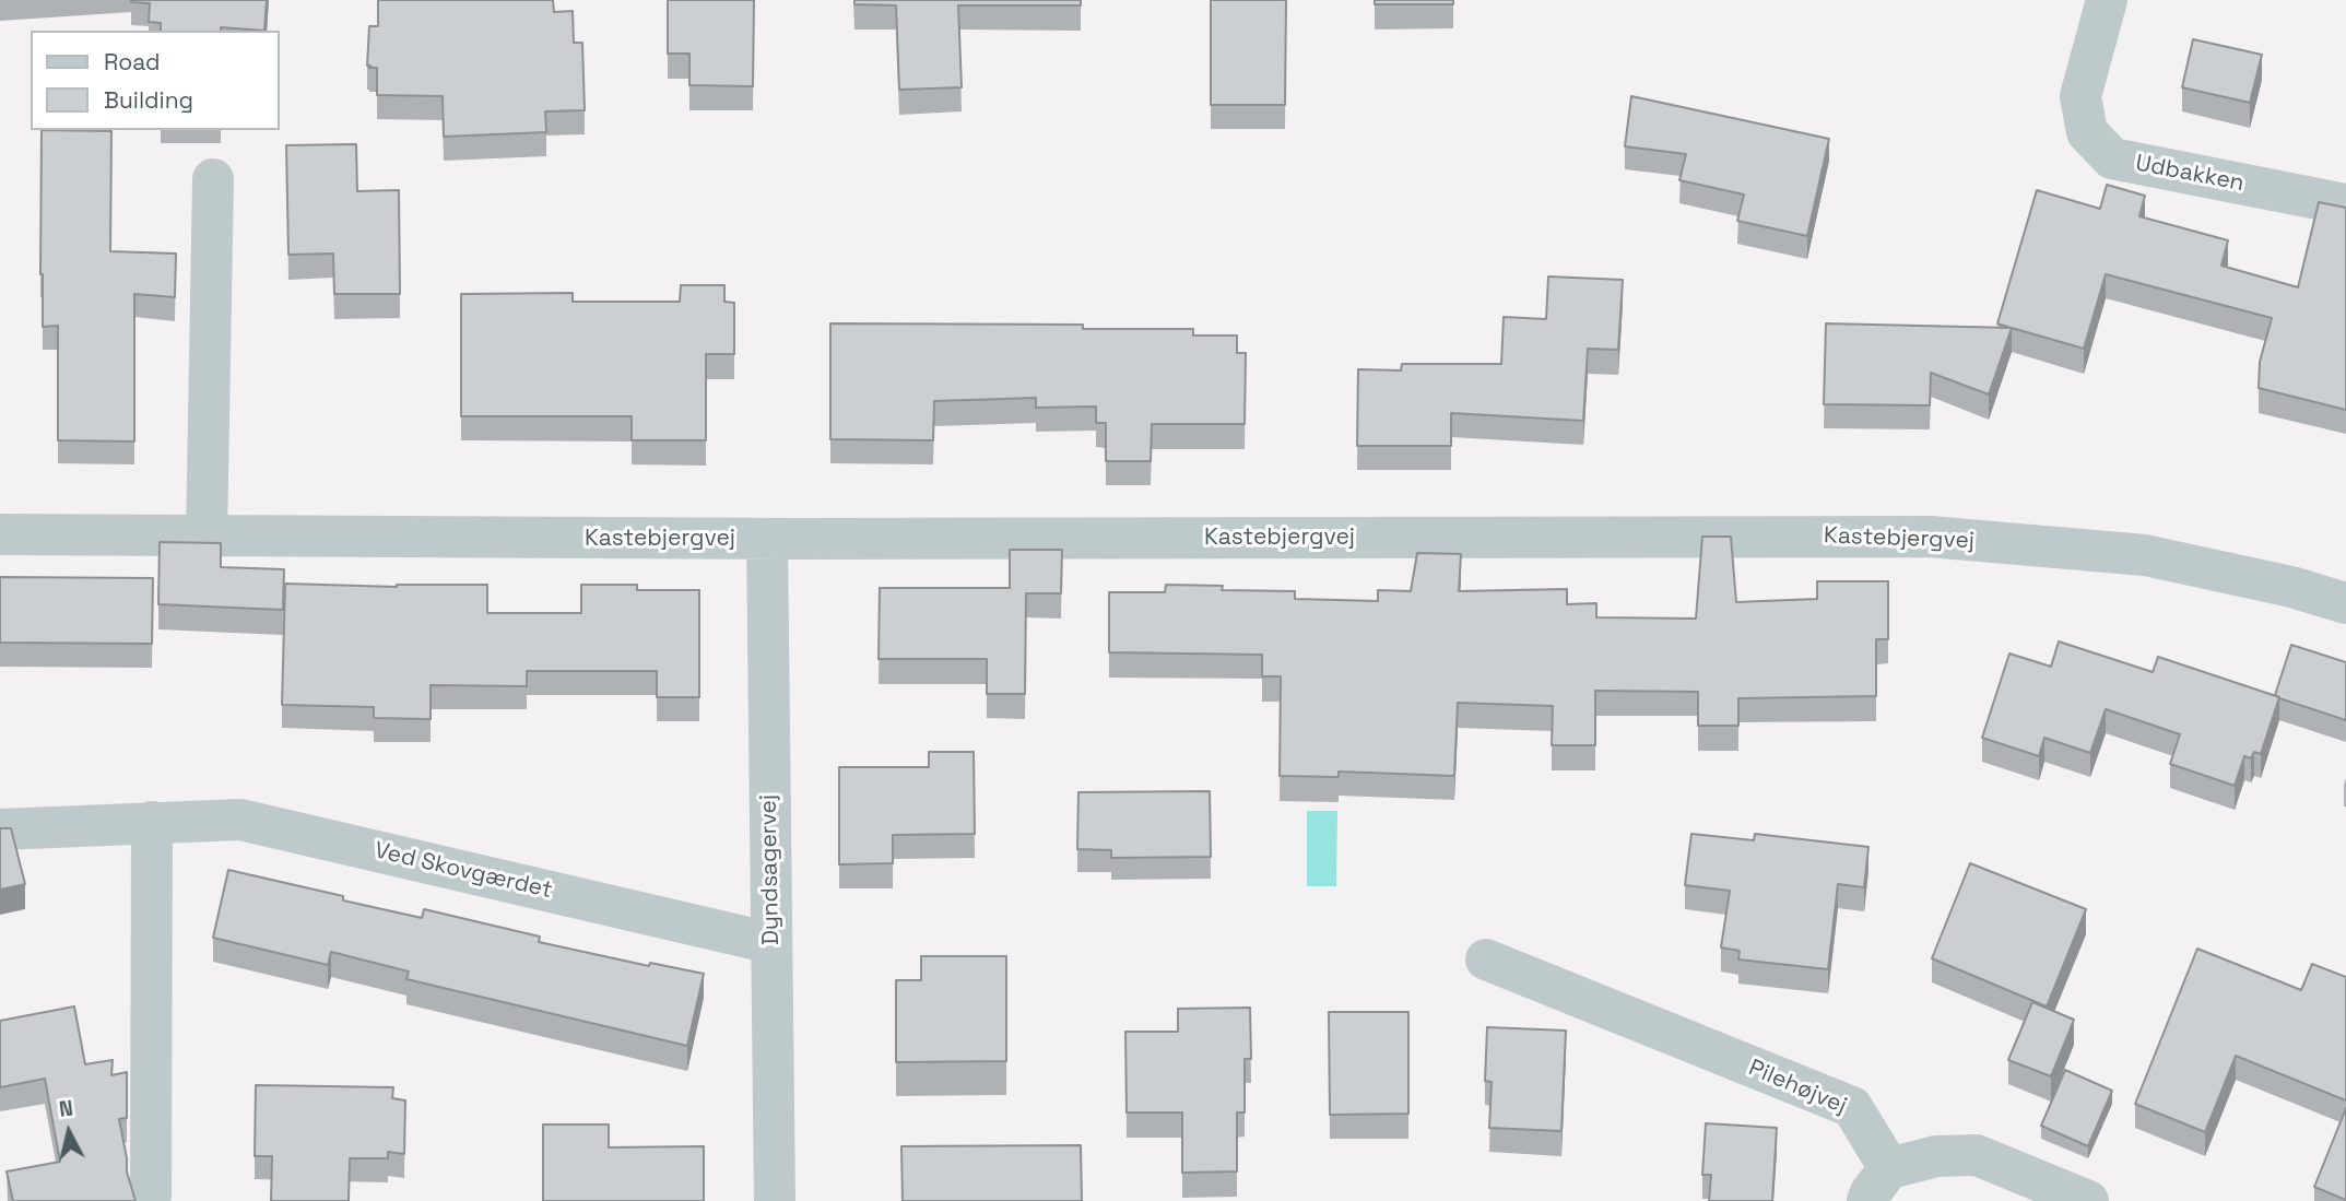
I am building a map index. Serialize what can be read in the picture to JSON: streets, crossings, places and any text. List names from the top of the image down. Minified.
{"streets":{"street":["Udbakken","Kastebjergvej","Dyndsagervej","Ved Skovgærdet","Pilehøjvej"]},"crossings":[["Kastebjergvej","Dyndsagervej"],["Dyndsagervej","Ved Skovgærdet"]],"legend":["Road","Building"],"north":"top"}
